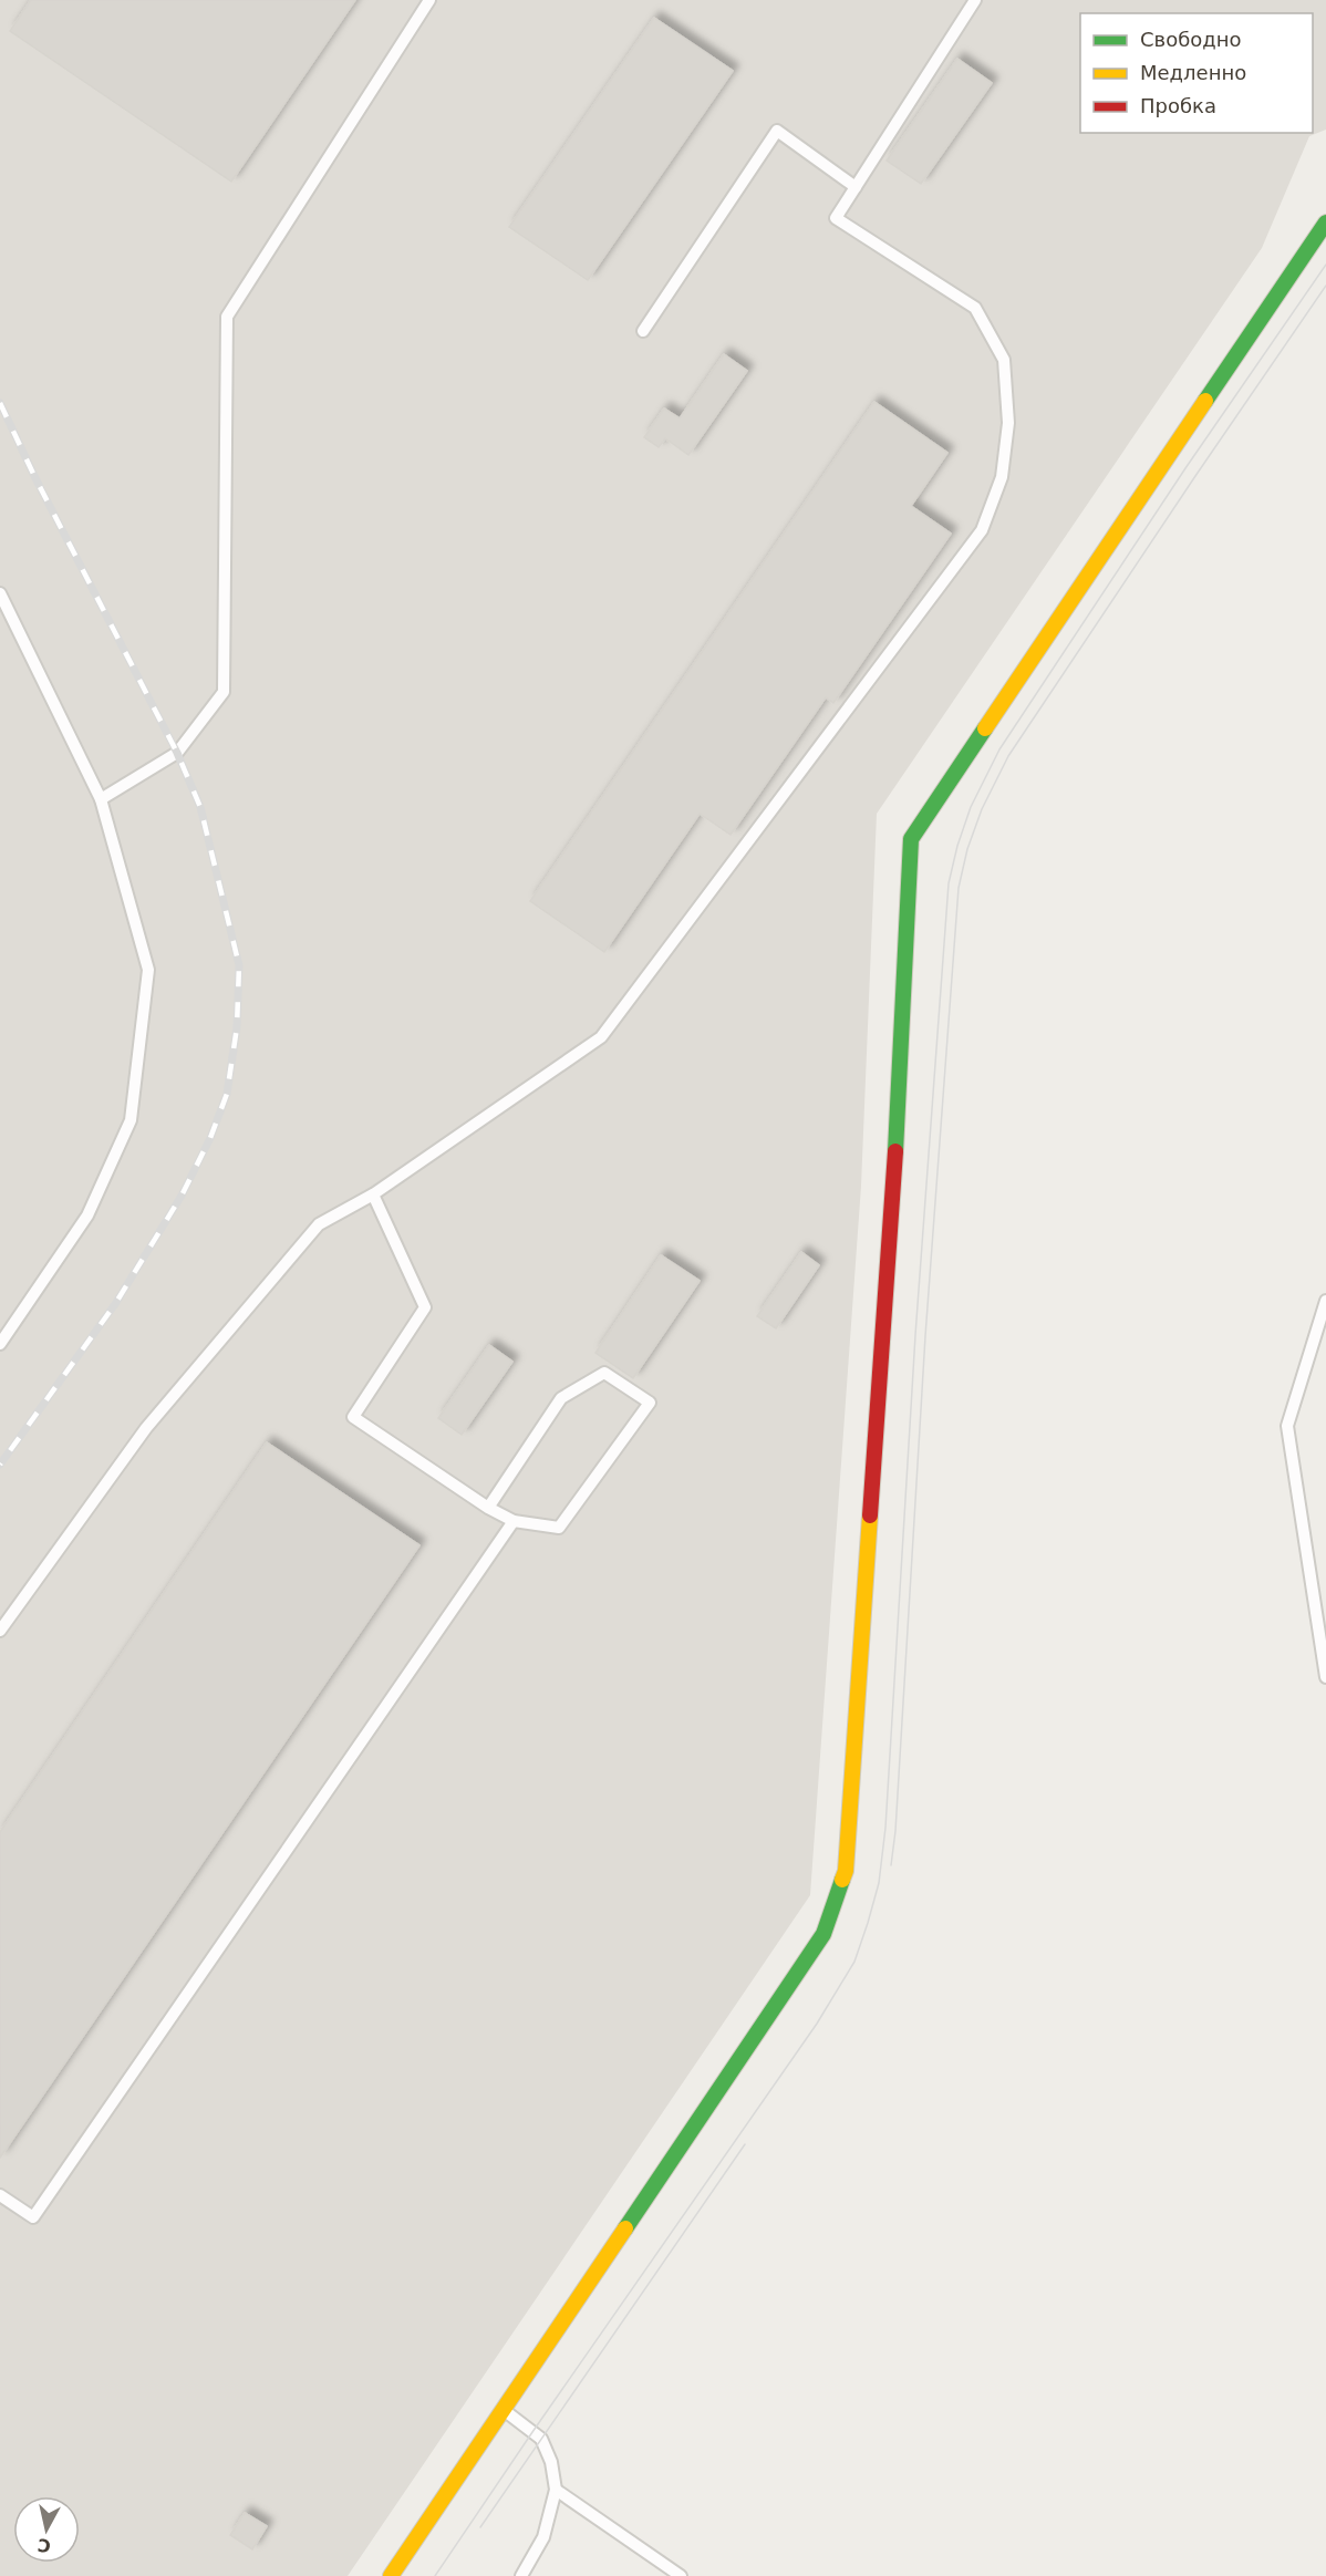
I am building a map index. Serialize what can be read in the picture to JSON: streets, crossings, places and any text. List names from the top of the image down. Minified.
{"legend":["Свободно","Медленно","Пробка"],"north":"bottom"}
